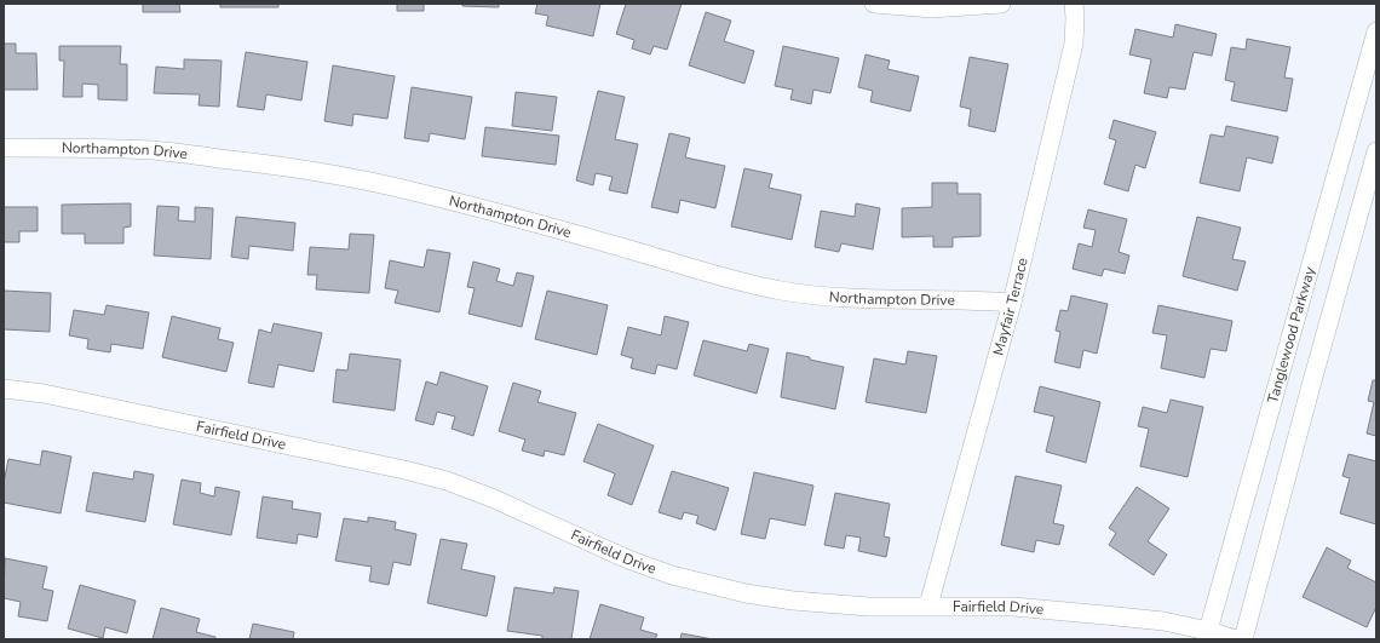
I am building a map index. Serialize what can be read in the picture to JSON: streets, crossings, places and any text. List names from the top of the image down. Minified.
{"streets":{"street":["Northampton Drive","Mayfair Terrace","Tanglewood Parkway","Fairfield Drive"]},"crossings":[["Northampton Drive","Mayfair Terrace"],["Mayfair Terrace","Fairfield Drive"],["Tanglewood Parkway","Fairfield Drive"]]}
